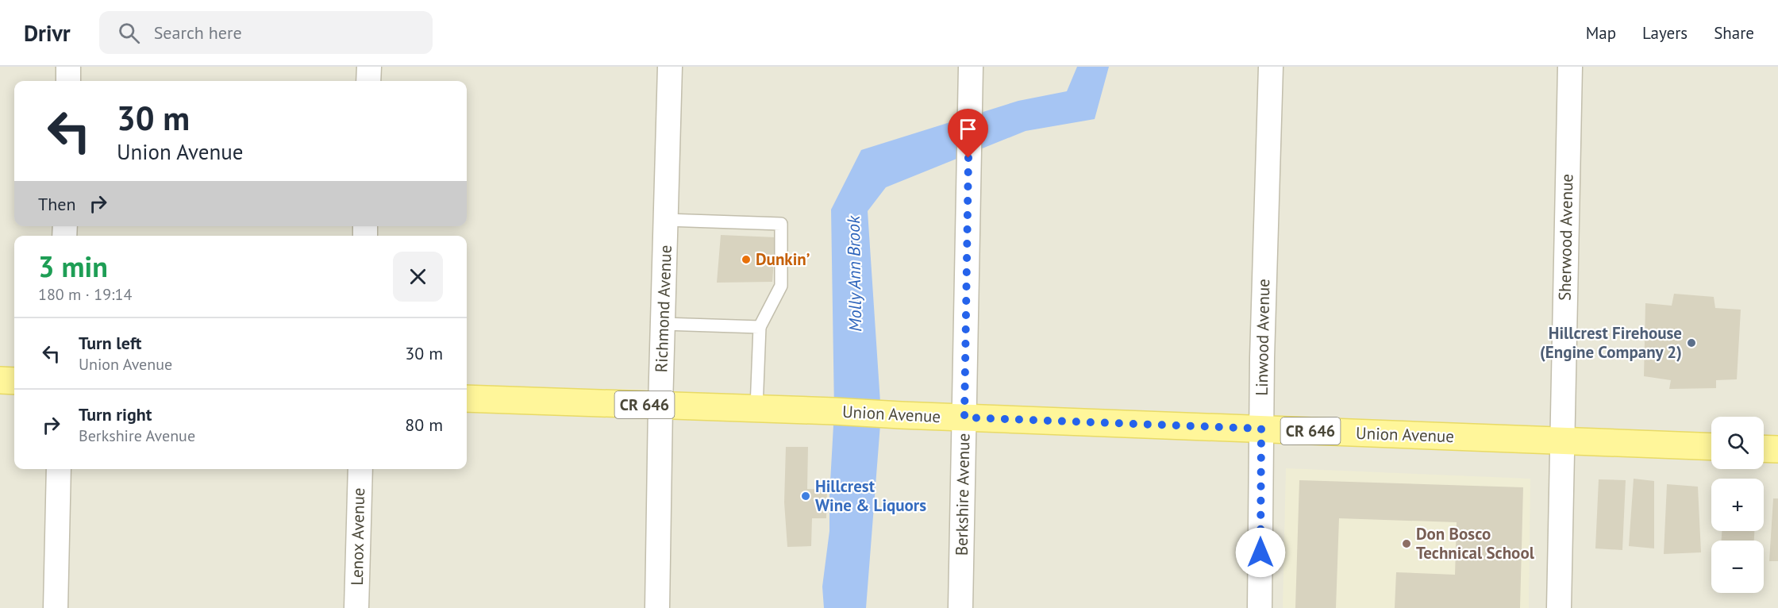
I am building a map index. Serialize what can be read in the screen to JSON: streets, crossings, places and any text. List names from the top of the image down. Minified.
{"streets":{"main road":["CR 646","Union Avenue"],"street":["Sherwood Avenue","Richmond Avenue","Linwood Avenue","Berkshire Avenue","Lenox Avenue"]},"crossings":[["Sherwood Avenue","Union Avenue"],["Richmond Avenue","Union Avenue"],["Linwood Avenue","Union Avenue"],["Union Avenue","Berkshire Avenue"]],"water":["Molly Ann Brook"],"places":["Dunkin’","Hillcrest Firehouse (Engine Company 2)","Hillcrest Wine & Liquors","Don Bosco Technical School"],"page":{"header":"Drivr","search":"Search here","nav":["Map","Layers","Share"],"turn":["30 m","Union Avenue"],"then":"Then","heading":["3 min","180 m · 19:14"],"list":[{"name":"Turn left","note":"Union Avenue","value":"30 m"},{"name":"Turn right","note":"Berkshire Avenue","value":"80 m"}],"map_buttons":["+","−"]}}
